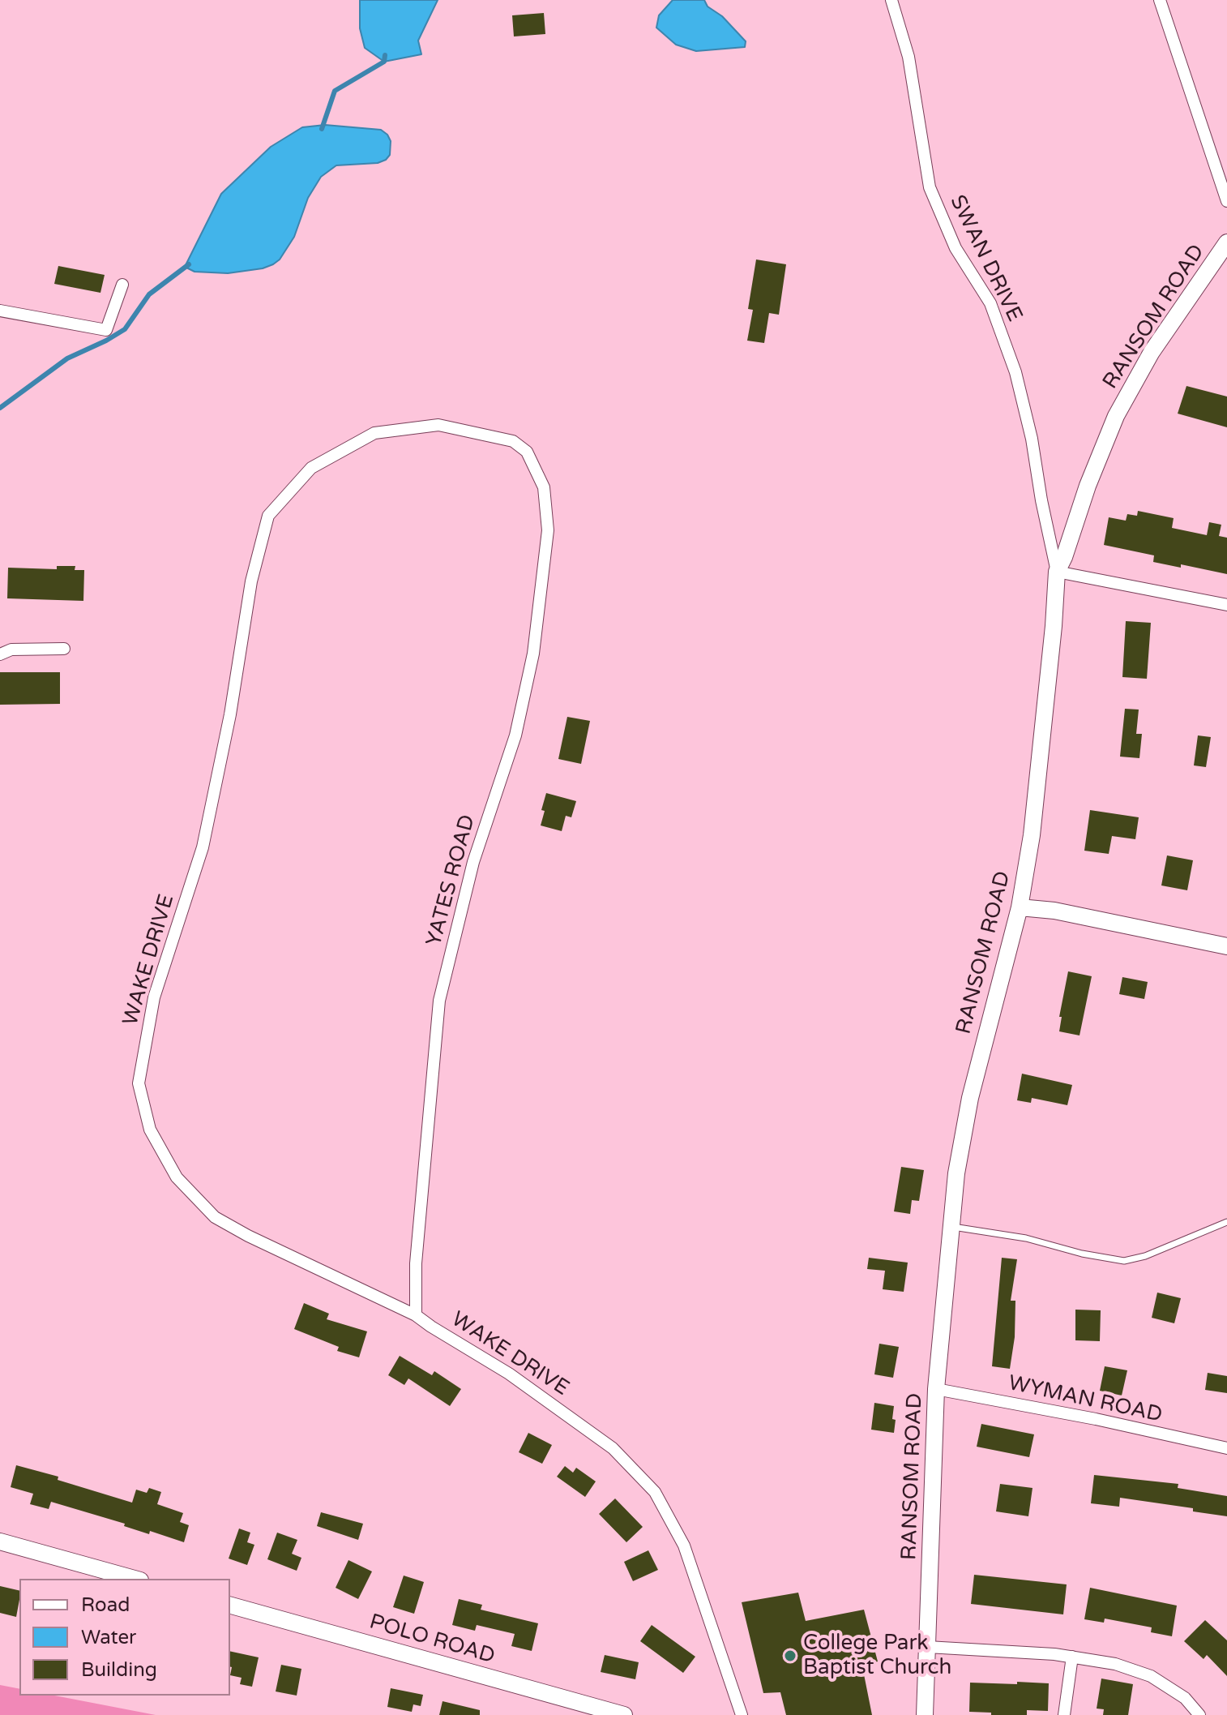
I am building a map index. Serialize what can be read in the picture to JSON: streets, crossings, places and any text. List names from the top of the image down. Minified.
{"streets":{"street":["SWAN DRIVE","RANSOM ROAD","YATES ROAD","WAKE DRIVE","WYMAN ROAD","POLO ROAD"]},"crossings":[["SWAN DRIVE","RANSOM ROAD"],["RANSOM ROAD","WYMAN ROAD"],["YATES ROAD","WAKE DRIVE"]],"places":["College Park Baptist Church"],"legend":["Road","Water","Building"]}
